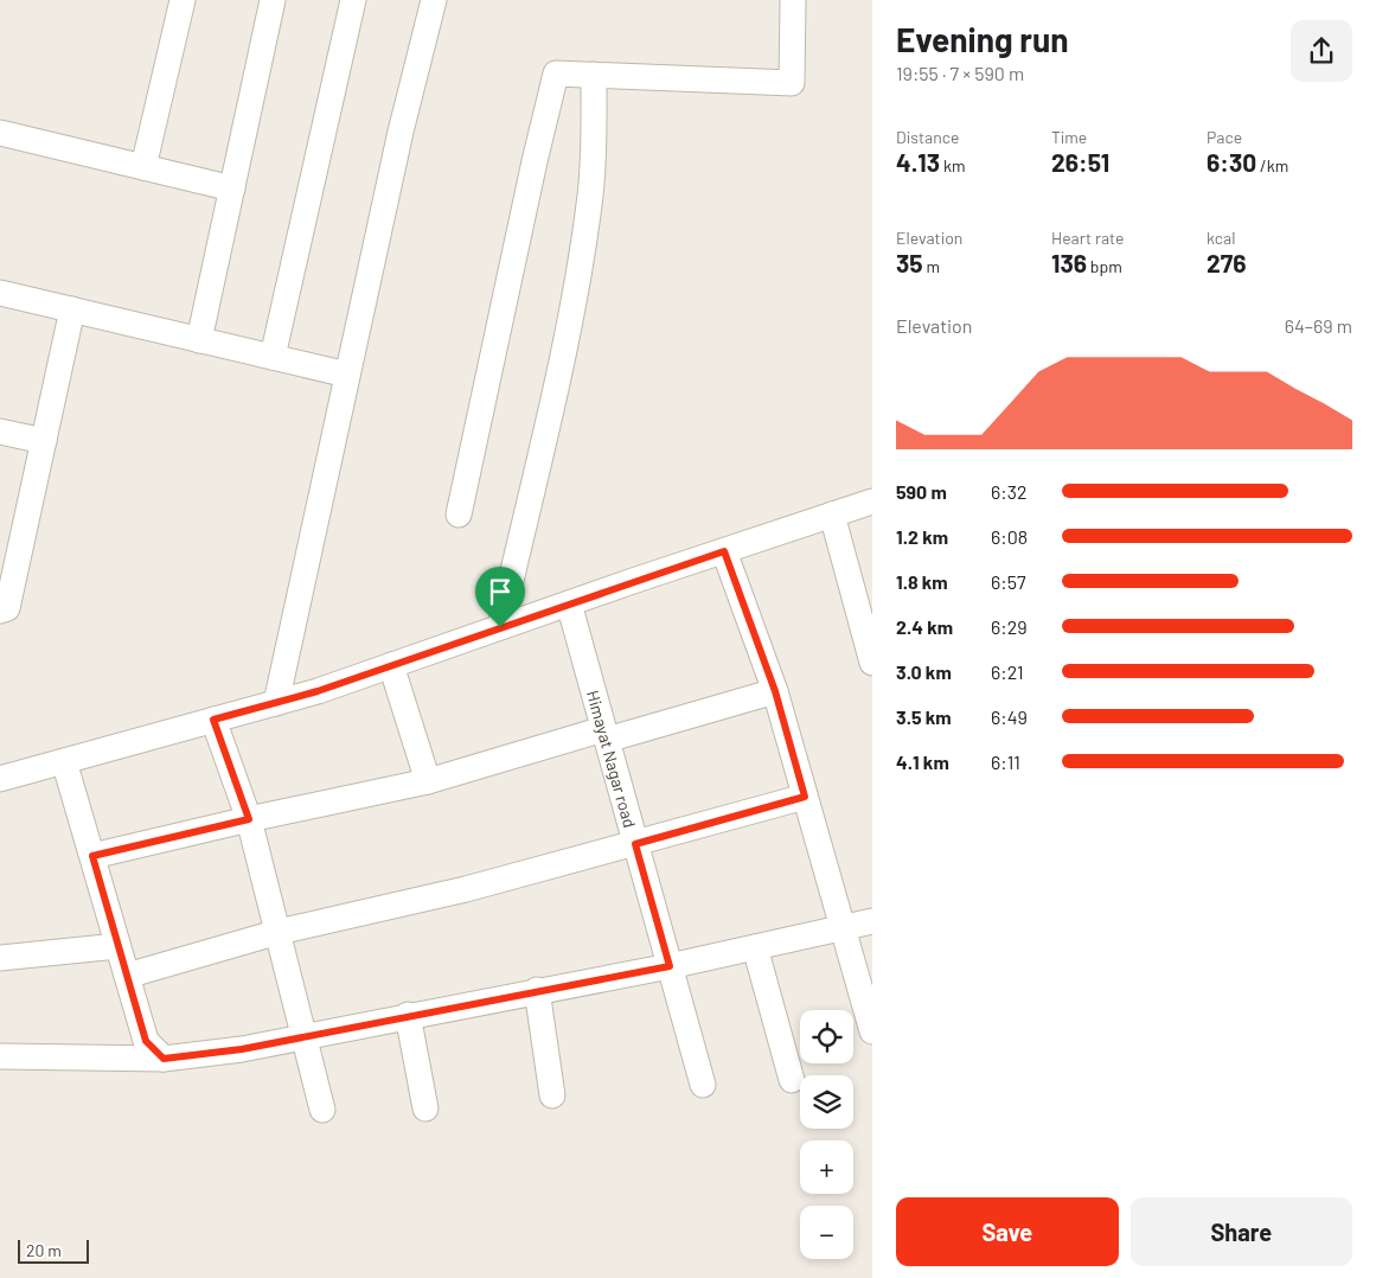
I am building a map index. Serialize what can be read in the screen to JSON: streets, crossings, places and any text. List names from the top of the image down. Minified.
{"streets":{"street":["Himayat Nagar road"]},"scale_bar":"20 m","page":{"heading":["Evening run","19:55 · 7 × 590 m"],"stats":[["Distance","4.13 km"],["Time","26:51"],["Pace","6:30 /km"],["Elevation","35 m"],["Heart rate","136 bpm"],["kcal","276"]],"chart":["Elevation","64–69 m"],"list":[{"name":"590 m","note":"6:32"},{"name":"1.2 km","note":"6:08"},{"name":"1.8 km","note":"6:57"},{"name":"2.4 km","note":"6:29"},{"name":"3.0 km","note":"6:21"},{"name":"3.5 km","note":"6:49"},{"name":"4.1 km","note":"6:11"}],"map_buttons":["+","−"],"buttons":["Save","Share"],"scale":"20 m"}}
